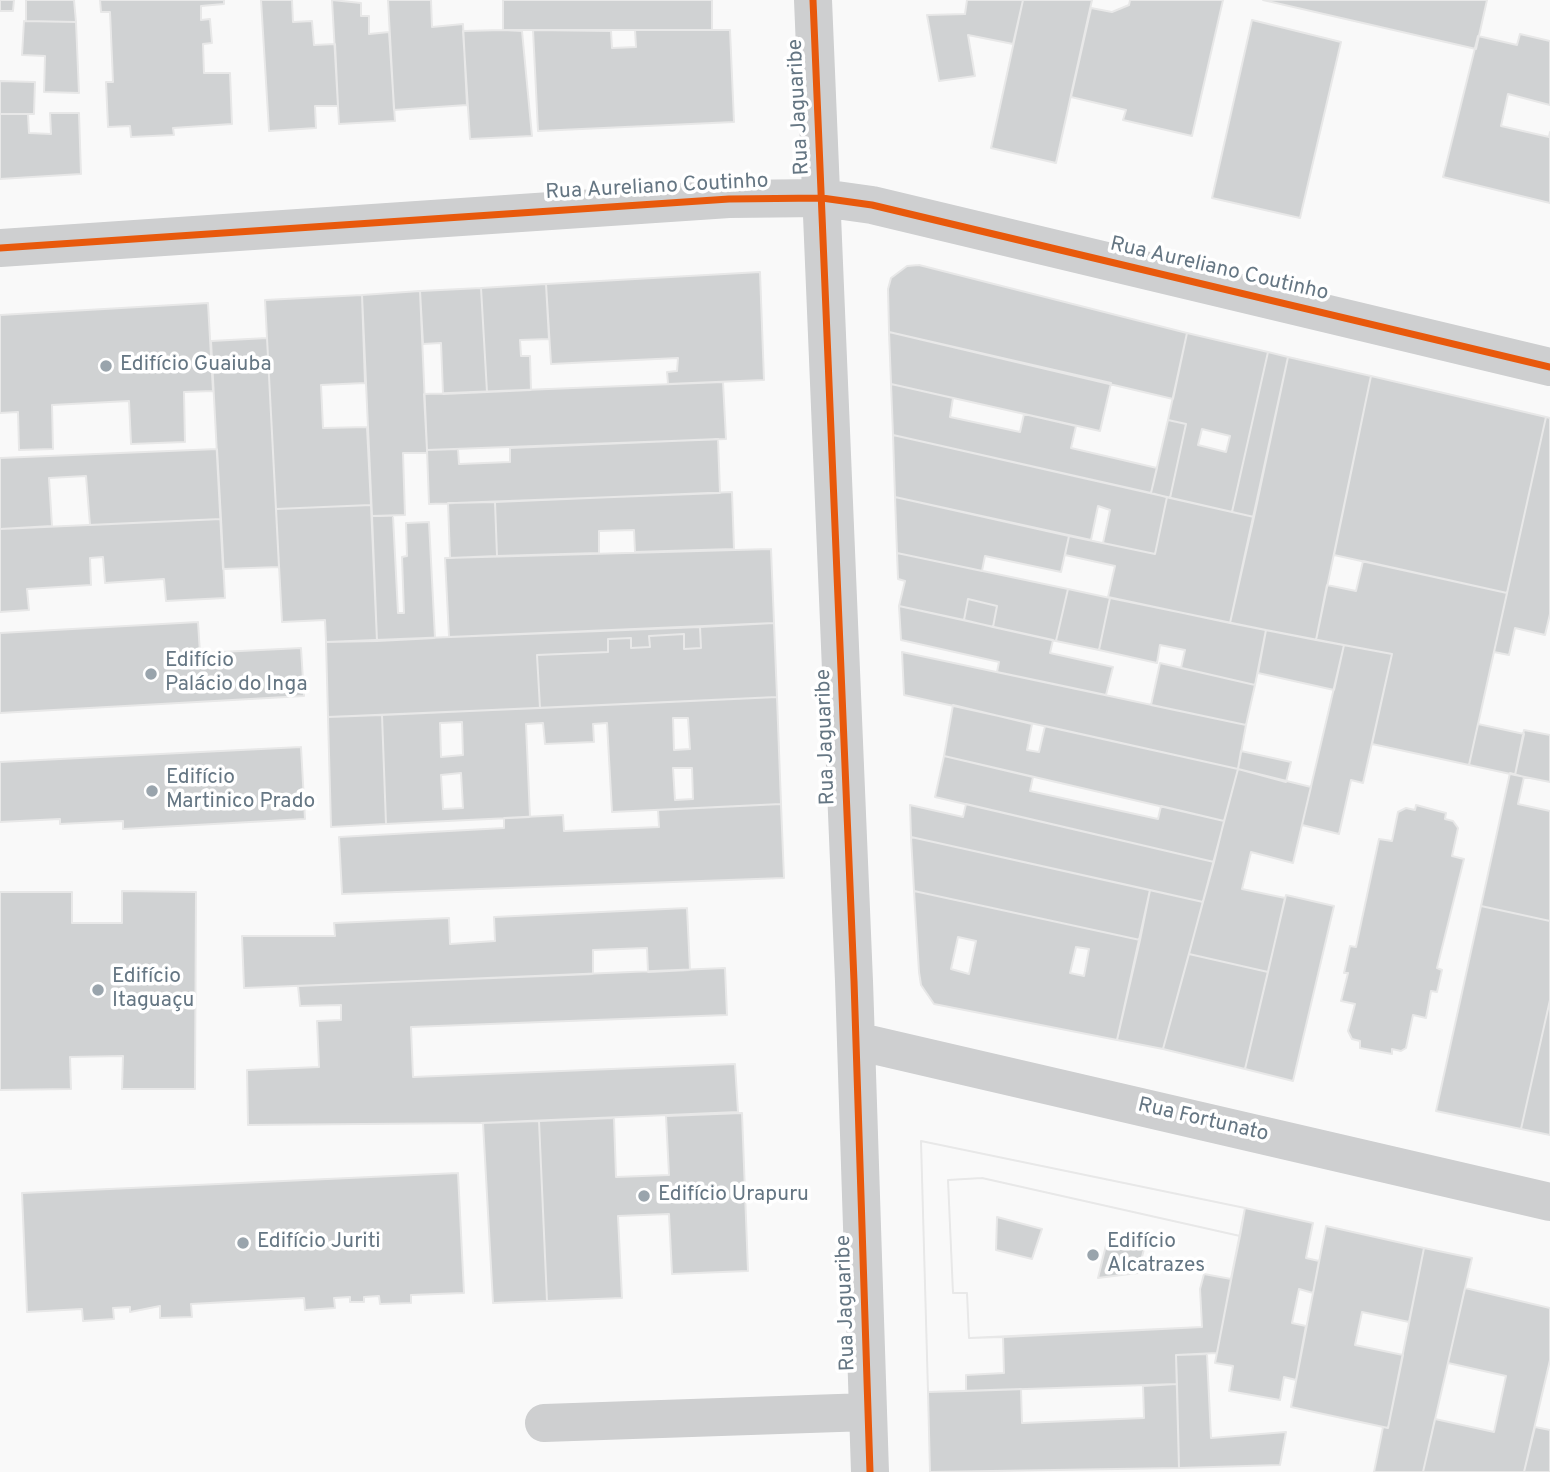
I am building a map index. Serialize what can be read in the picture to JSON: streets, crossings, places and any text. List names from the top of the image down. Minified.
{"streets":{"street":["Rua Jaguaribe","Rua Aureliano Coutinho","Rua Fortunato"]},"crossings":[["Rua Jaguaribe","Rua Aureliano Coutinho"],["Rua Jaguaribe","Rua Fortunato"]],"places":["Edifício Guaiuba","Edifício Palácio do Inga","Edifício Martinico Prado","Edifício Itaguaçu","Edifício Urapuru","Edifício Juriti","Edifício Alcatrazes"]}
